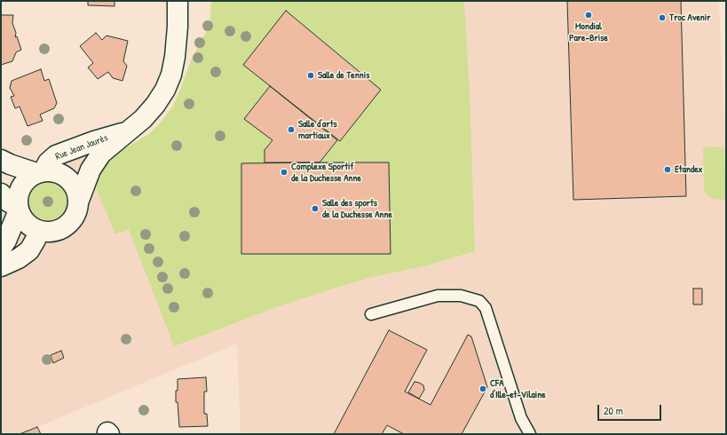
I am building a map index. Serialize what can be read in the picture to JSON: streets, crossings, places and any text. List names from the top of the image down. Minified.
{"streets":{"street":["Rue Jean Jaurès"]},"places":["Mondial Pare-Brise","Troc Avenir","Salle de Tennis","Salle d'arts martiaux","Etandex","Complexe Sportif de la Duchesse Anne","Salle des sports de la Duchesse Anne","CFA d'Ille-et-Vilaine"],"scale_bar":"20 m"}
